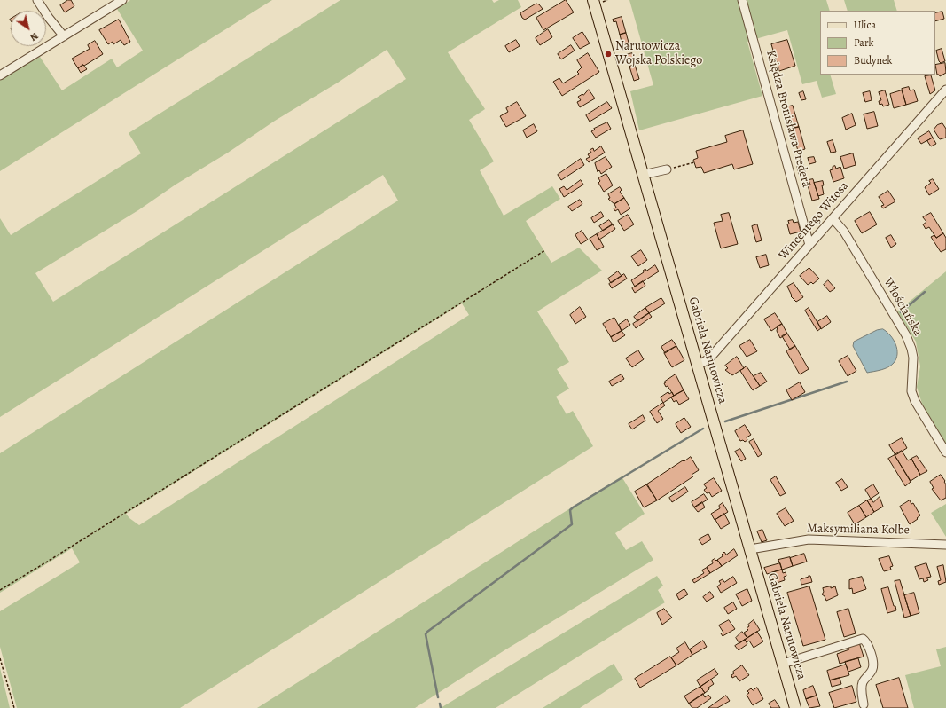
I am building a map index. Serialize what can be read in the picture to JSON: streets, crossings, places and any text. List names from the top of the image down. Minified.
{"streets":{"main road":["Gabriela Narutowicza"],"street":["Księdza Bronisława Predera","Wincentego Witosa","Włościańska","Maksymiliana Kolbe"]},"crossings":[["Księdza Bronisława Predera","Wincentego Witosa"],["Wincentego Witosa","Włościańska"],["Wincentego Witosa","Gabriela Narutowicza"],["Gabriela Narutowicza","Maksymiliana Kolbe"]],"places":["Narutowicza Wojska Polskiego"],"legend":["Ulica","Park","Budynek"],"north":"bottom right"}
